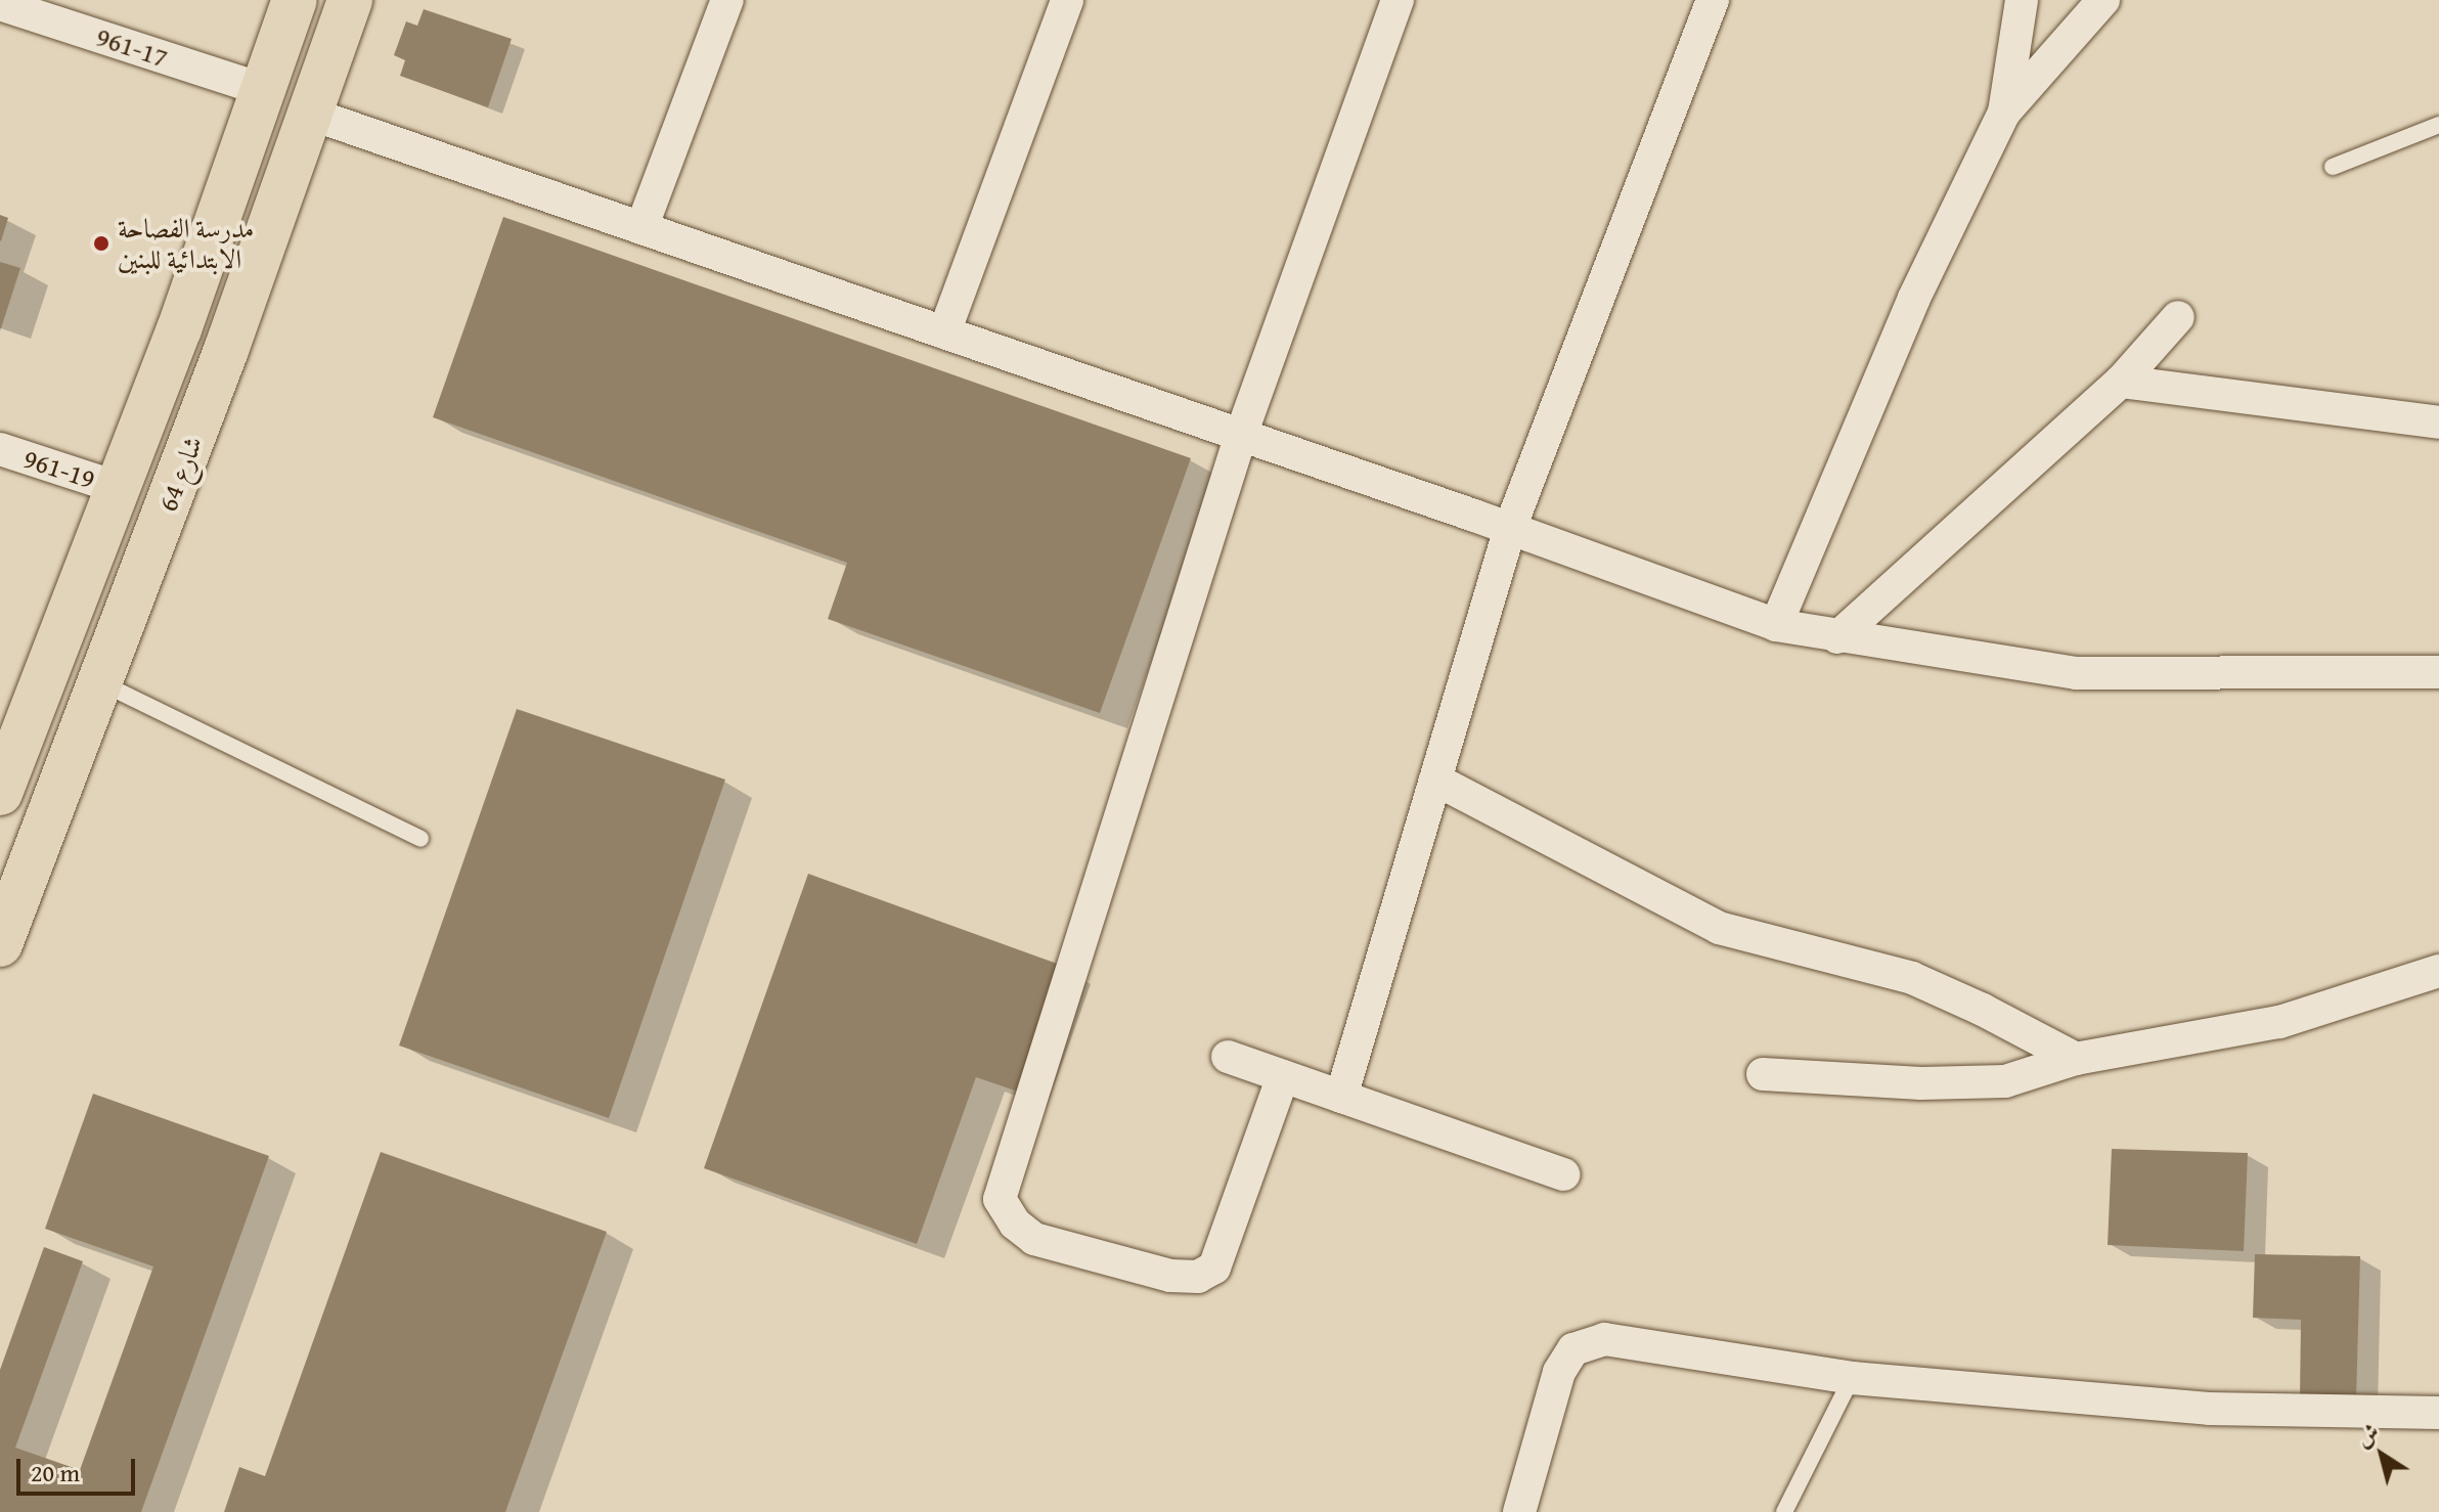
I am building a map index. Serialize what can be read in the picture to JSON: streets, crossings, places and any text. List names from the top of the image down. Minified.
{"streets":{"main road":["شارع 64"],"street":["961-17","961-19"]},"crossings":[["961-17","شارع 64"],["961-19","شارع 64"]],"places":["مدرسة الفصاحة الابتدائية للبنين"],"scale_bar":"20 m","north":"top left"}
